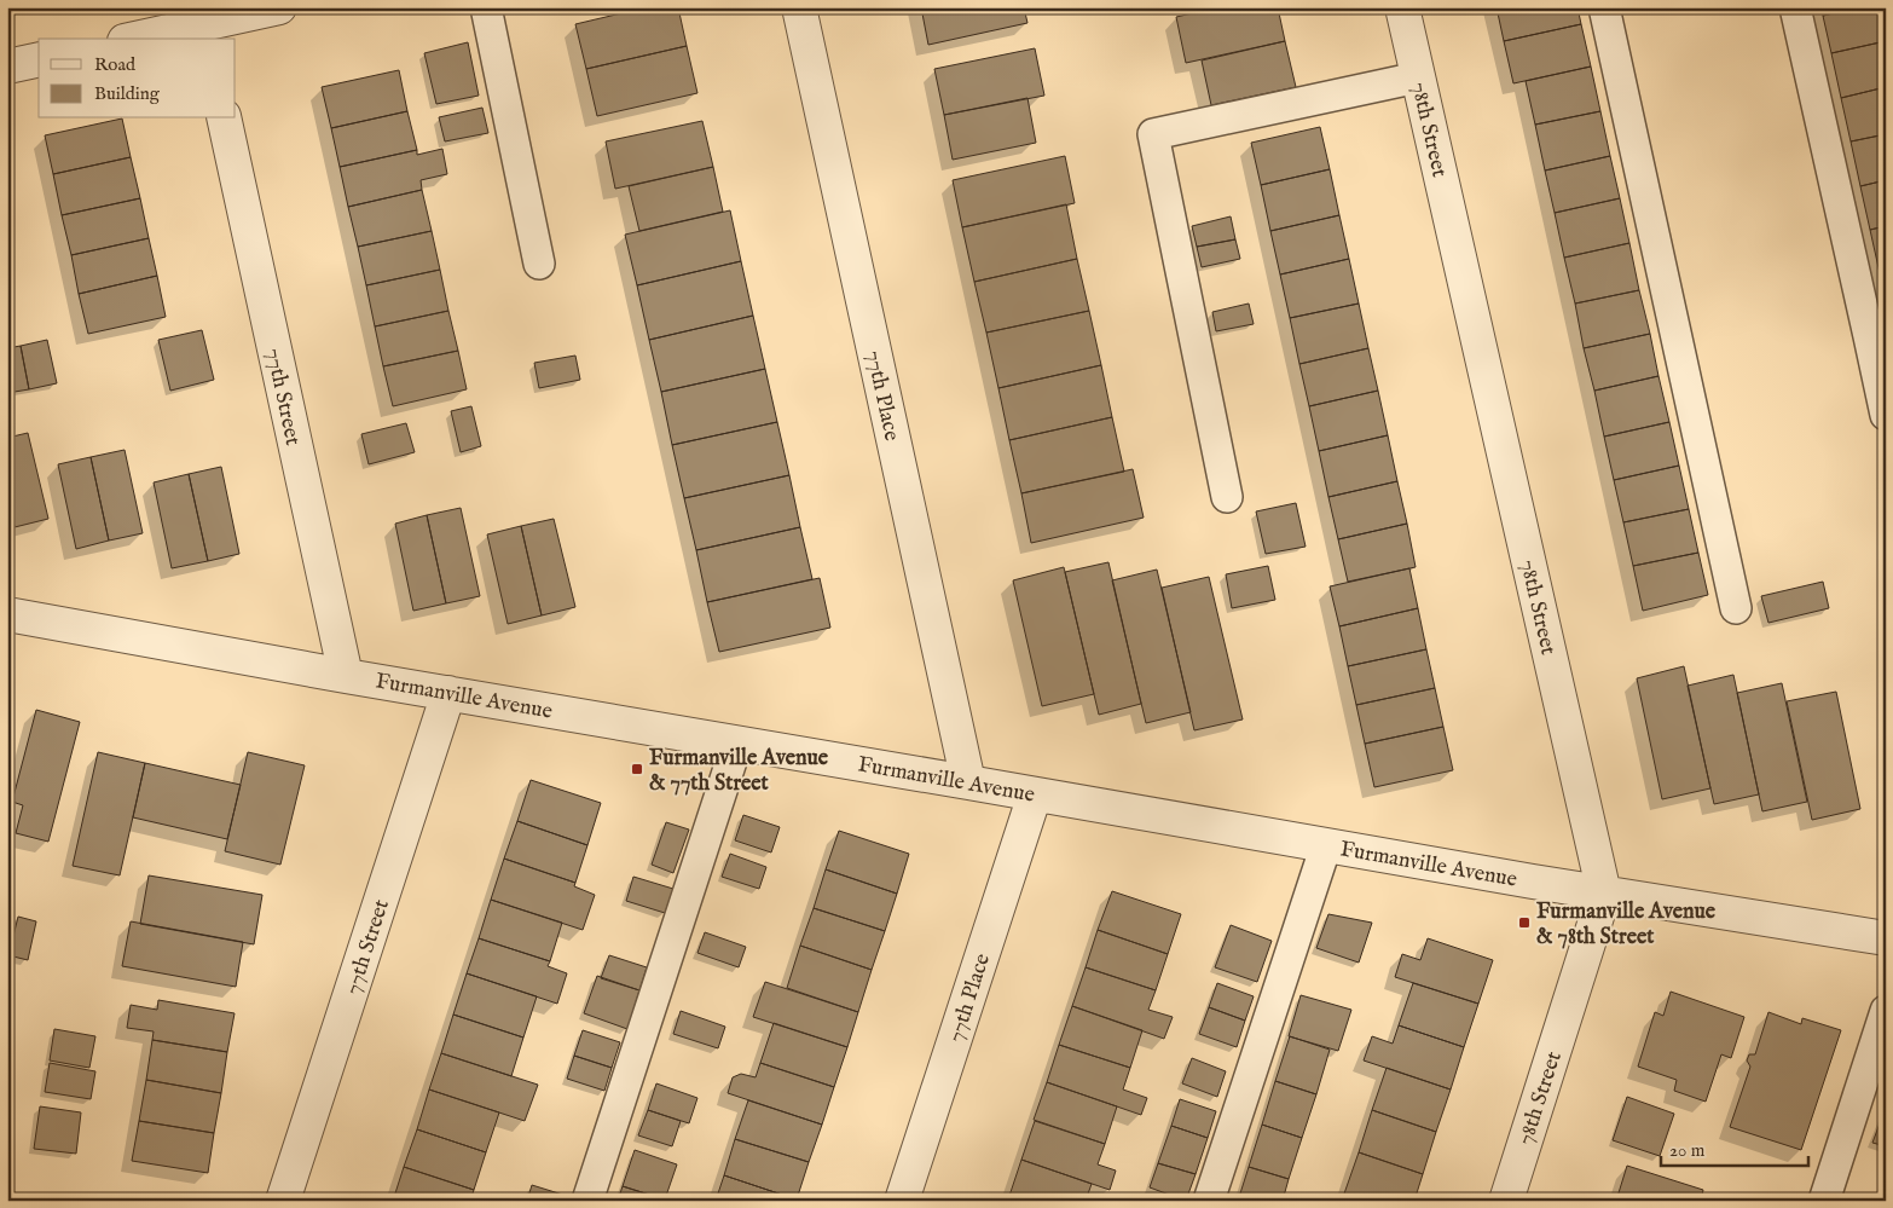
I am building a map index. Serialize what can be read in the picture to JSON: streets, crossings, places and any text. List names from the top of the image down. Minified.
{"streets":{"street":["78th Street","77th Place","77th Street","Furmanville Avenue"]},"crossings":[["78th Street","Furmanville Avenue"],["77th Place","Furmanville Avenue"],["77th Street","Furmanville Avenue"]],"places":{"transit":["Furmanville Avenue & 77th Street","Furmanville Avenue & 78th Street"]},"legend":["Road","Building"],"scale_bar":"20 m"}
